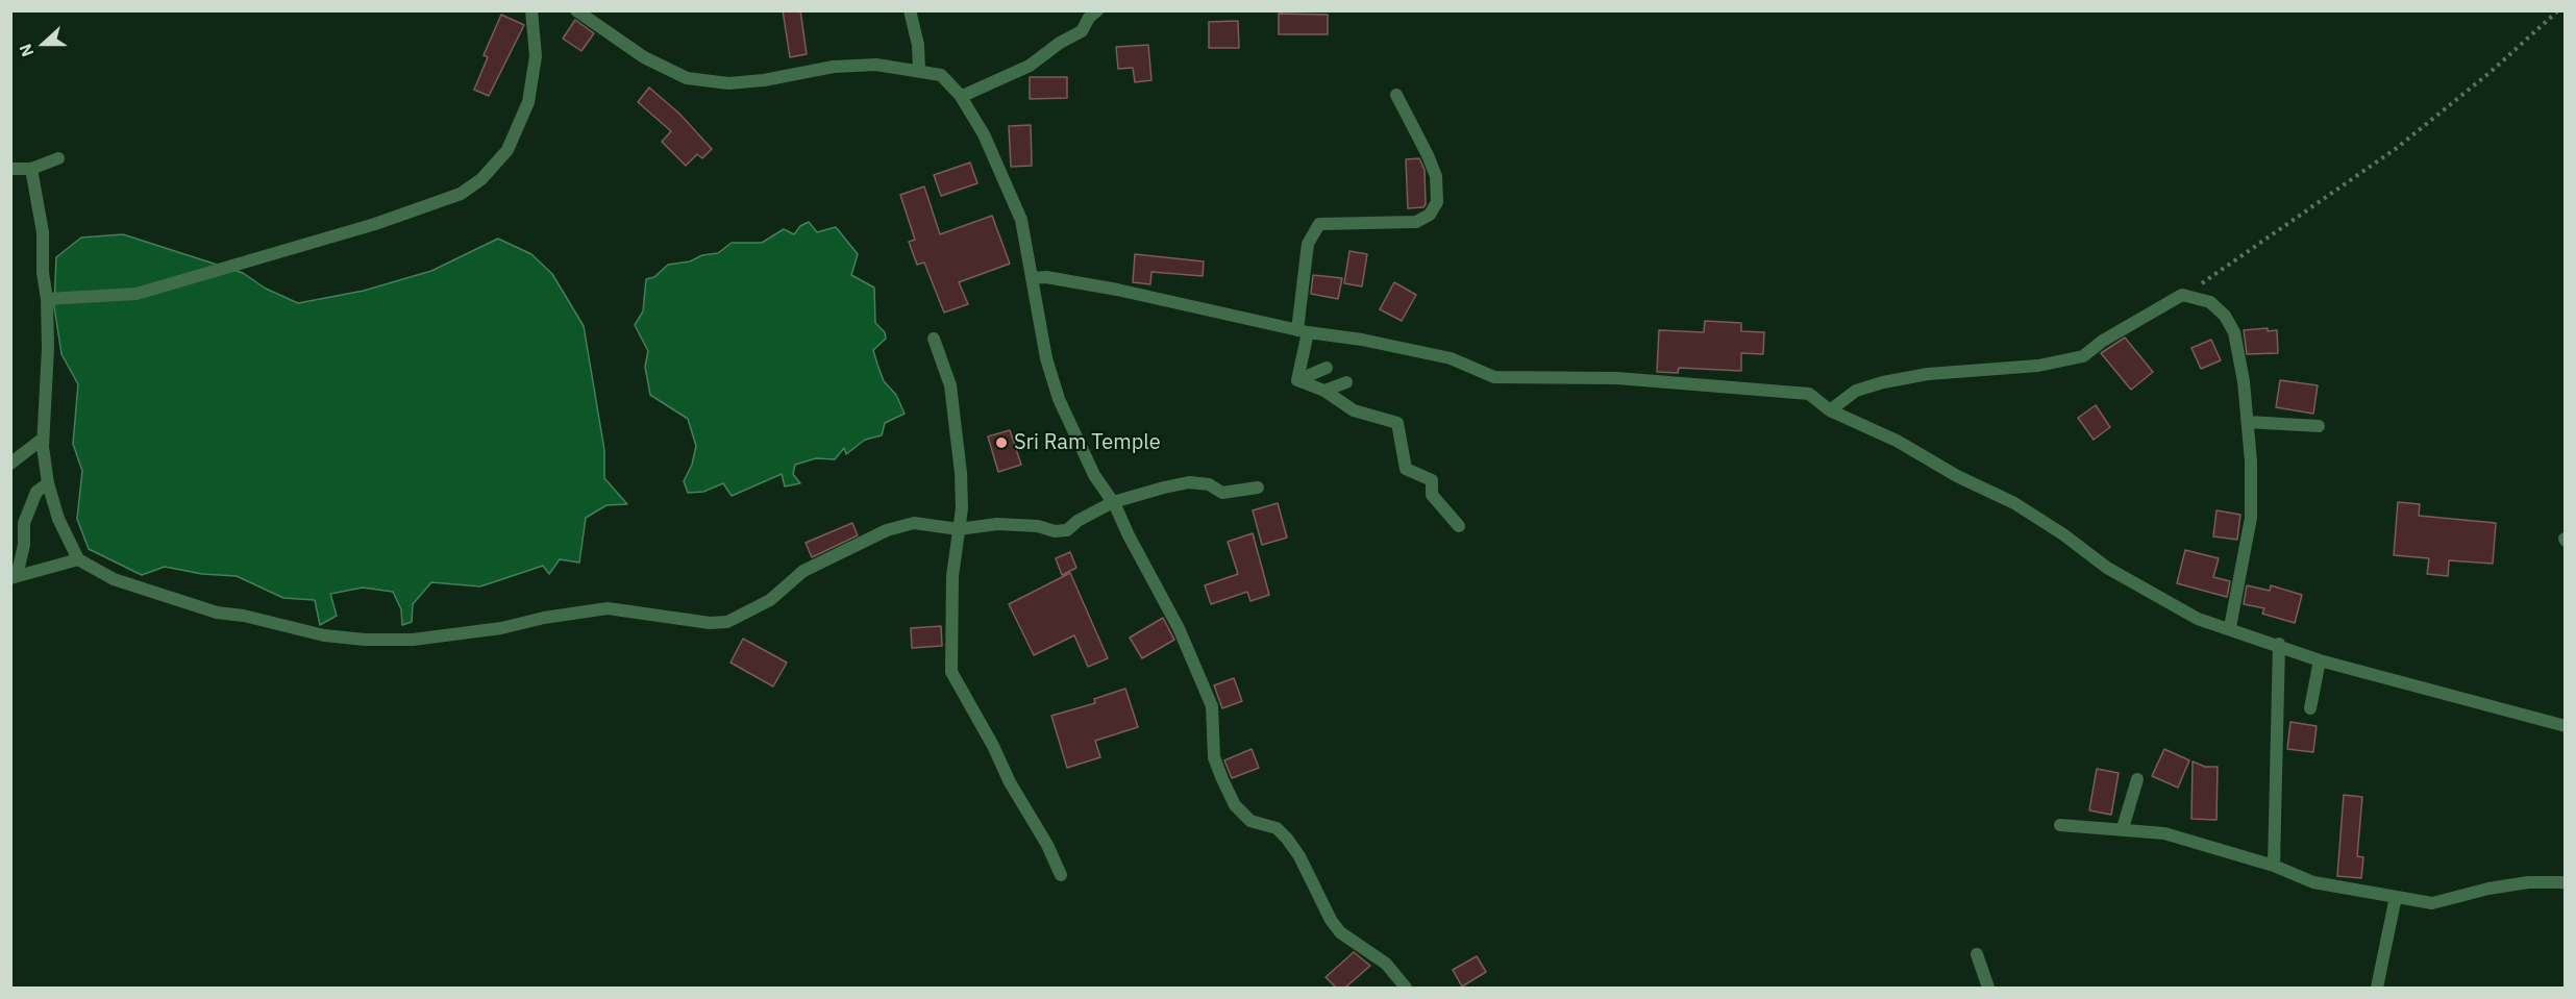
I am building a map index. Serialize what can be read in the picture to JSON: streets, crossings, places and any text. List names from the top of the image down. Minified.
{"places":["Sri Ram Temple"],"north":"left"}
